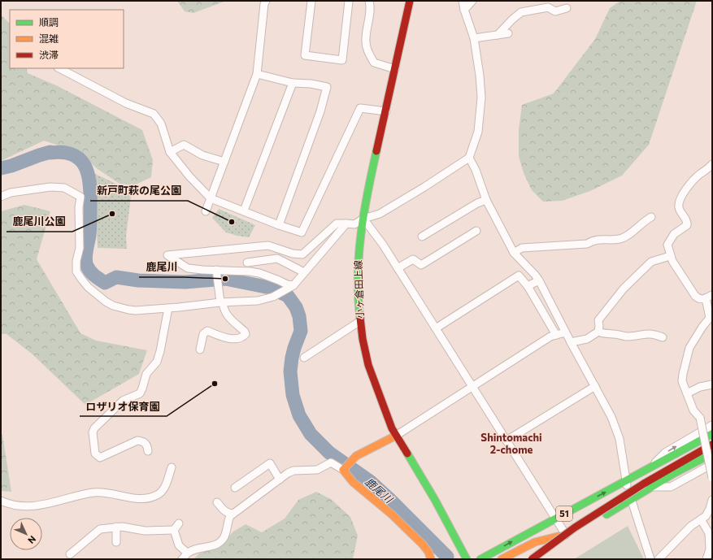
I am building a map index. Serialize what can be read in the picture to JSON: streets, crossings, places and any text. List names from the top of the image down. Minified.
{"streets":{"main road":["小ヶ倉田上線","51"]},"districts":["Shintomachi 2-chome"],"water":["鹿尾川"],"places":["鹿尾川公園","新戸町萩の尾公園","鹿尾川","ロザリオ保育園"],"legend":["順調","混雑","渋滞"],"north":"bottom right"}
